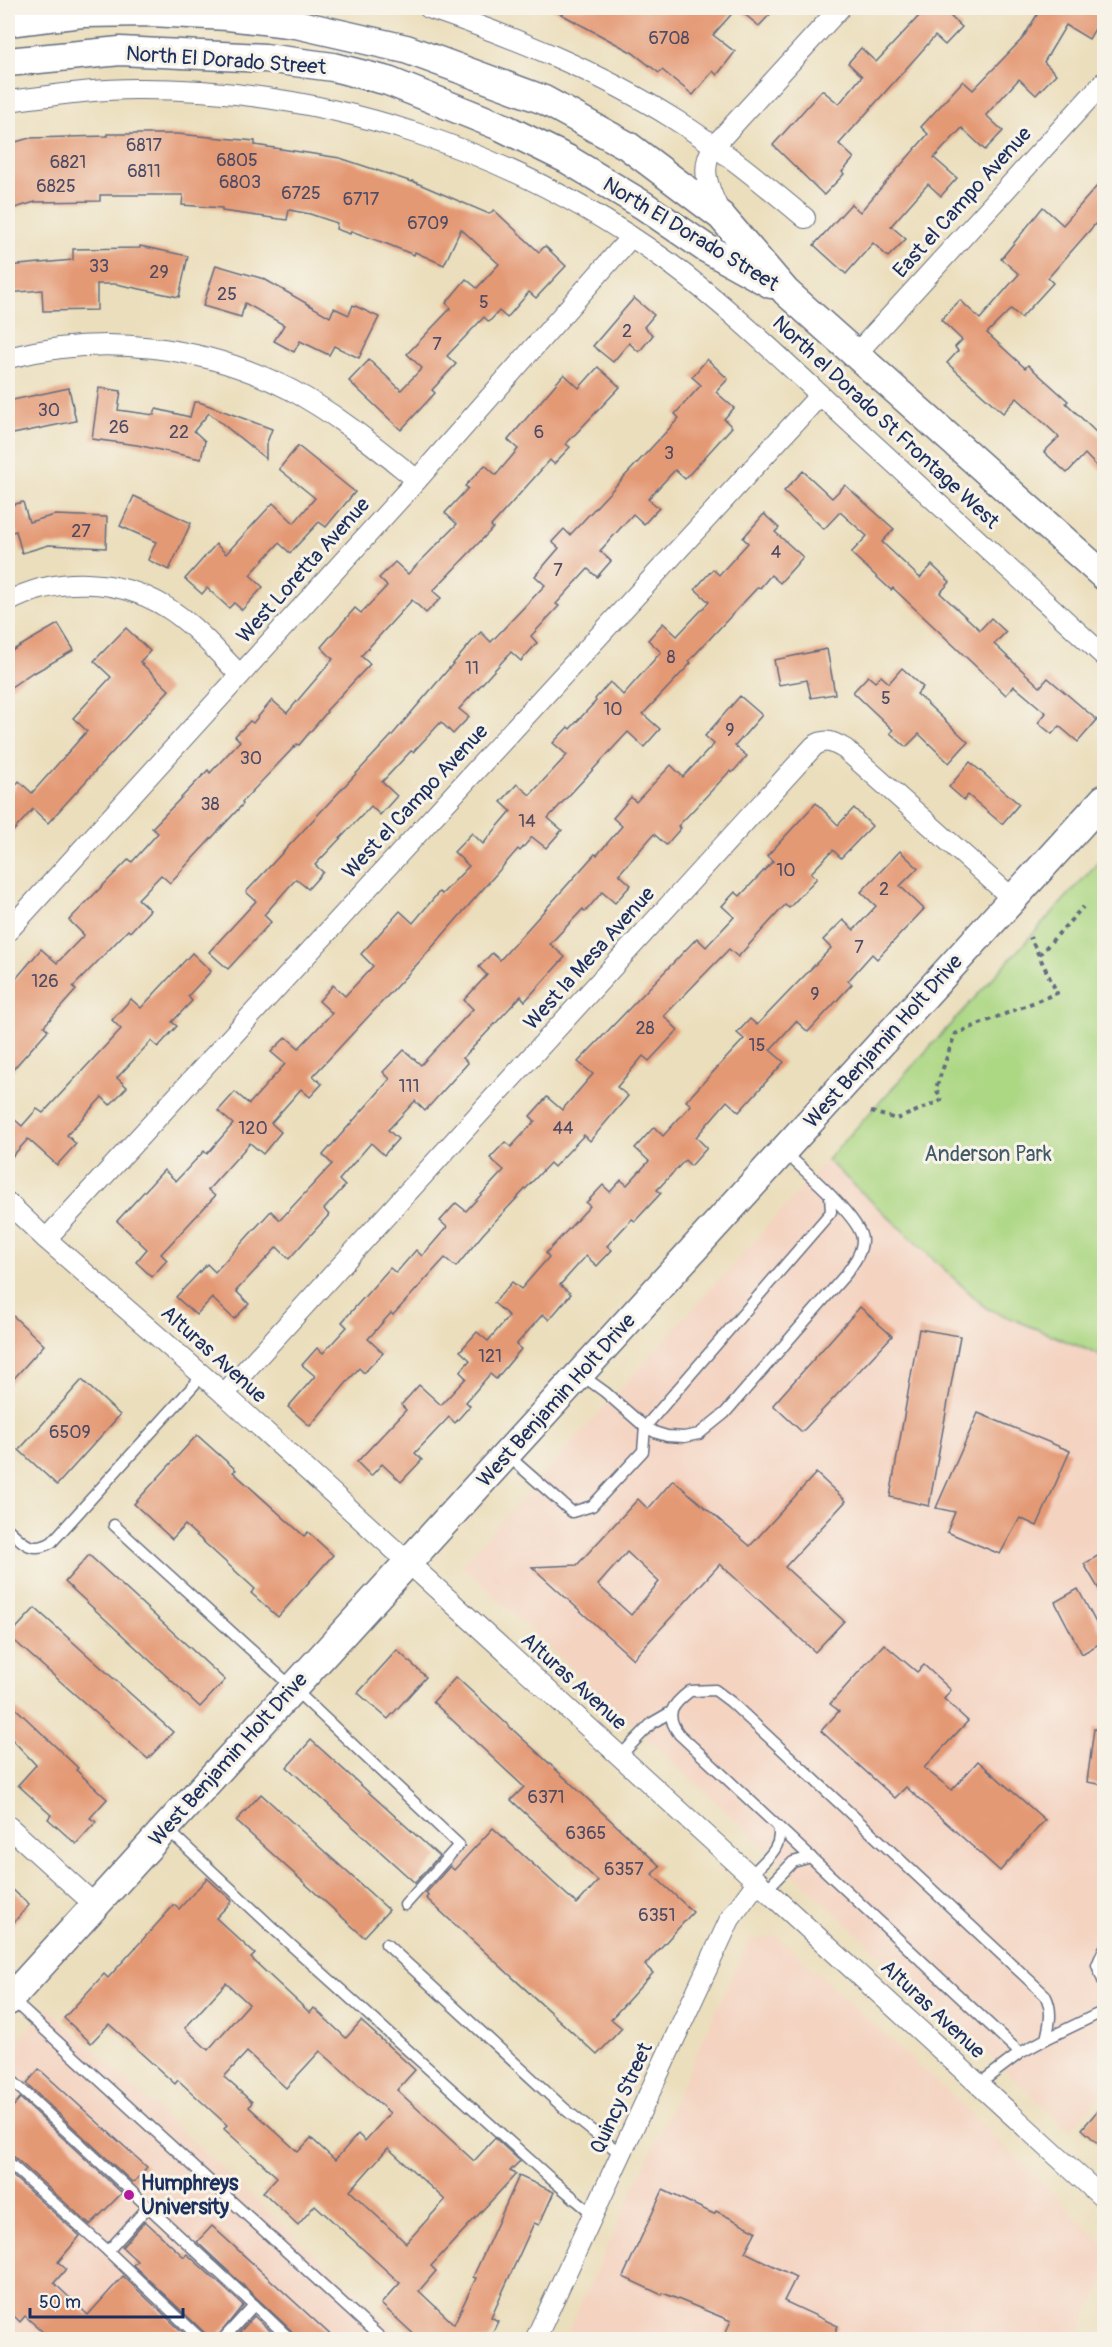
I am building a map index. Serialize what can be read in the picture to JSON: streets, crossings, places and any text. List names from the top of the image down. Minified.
{"streets":{"main road":["North El Dorado Street","West Benjamin Holt Drive"],"street":["East el Campo Avenue","North el Dorado St Frontage West","West Loretta Avenue","West el Campo Avenue","West la Mesa Avenue","Alturas Avenue","Quincy Street"]},"crossings":[["North El Dorado Street","East el Campo Avenue"],["North el Dorado St Frontage West","West Loretta Avenue"],["North el Dorado St Frontage West","West el Campo Avenue"],["West el Campo Avenue","Alturas Avenue"],["West la Mesa Avenue","West Benjamin Holt Drive"],["West la Mesa Avenue","Alturas Avenue"],["West Benjamin Holt Drive","Alturas Avenue"],["Alturas Avenue","Quincy Street"]],"parks":["Anderson Park"],"places":["Humphreys University"],"house_numbers":["6708","6817","6805","6821","6811","6803","6825","6725","6717","6709","33","29","25","5","2","7","30","26","22","6","3","27","4","7","8","11","5","10","9","30","38","14","10","2","7","126","9","28","15","111","120","44","121","6509","6371","6365","6357","6351"],"scale_bar":"50 m"}
